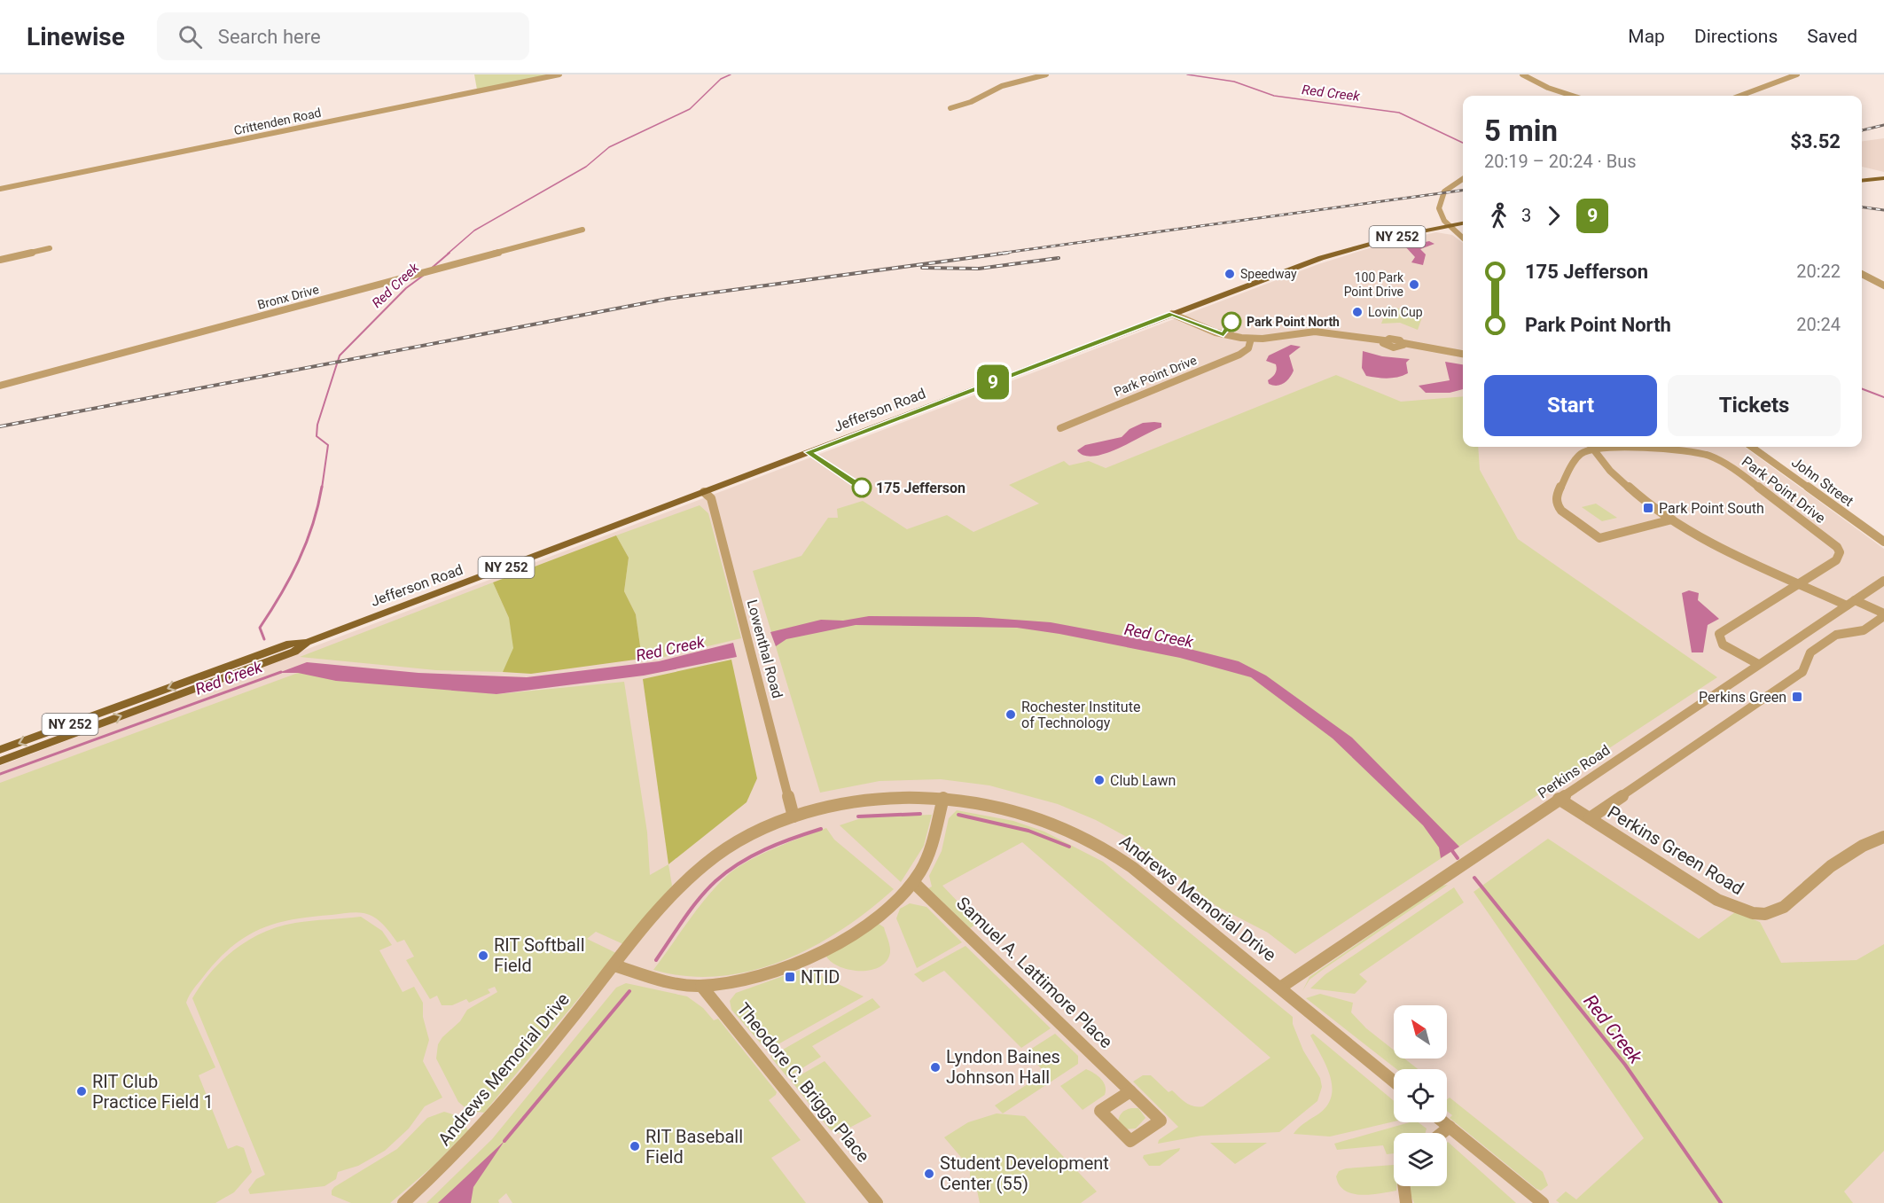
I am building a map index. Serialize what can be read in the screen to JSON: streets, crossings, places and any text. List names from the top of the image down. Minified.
{"streets":{"main road":["NY 252","Jefferson Road"],"street":["Crittenden Road","Bronx Drive","Park Point Drive","John Street","Lowenthal Road","Perkins Road","Perkins Green Road","Andrews Memorial Drive","Samuel A. Lattimore Place","Theodore C. Briggs Place"]},"crossings":[["Park Point Drive","Perkins Road"],["Jefferson Road","Lowenthal Road"],["Lowenthal Road","Andrews Memorial Drive"],["Perkins Road","Perkins Green Road"],["Perkins Road","Andrews Memorial Drive"]],"water":["Red Creek"],"places":{"other":["Speedway","100 Park Point Drive","Lovin Cup","Park Point North","175 Jefferson","Rochester Institute of Technology","Club Lawn","RIT Softball Field","Lyndon Baines Johnson Hall","RIT Club Practice Field 1","RIT Baseball Field","Student Development Center (55)"],"transit":["Park Point South","Perkins Green","NTID"]},"lines":["bus line 9"],"north":"top left","page":{"header":"Linewise","search":"Search here","nav":["Map","Directions","Saved"],"on_map":"9","heading":["5 min","20:19 – 20:24 · Bus","$3.52"],"legs":["3","9"],"list":[{"name":"175 Jefferson","value":"20:22"},{"name":"Park Point North","value":"20:24"}],"buttons":["Start","Tickets"]}}
